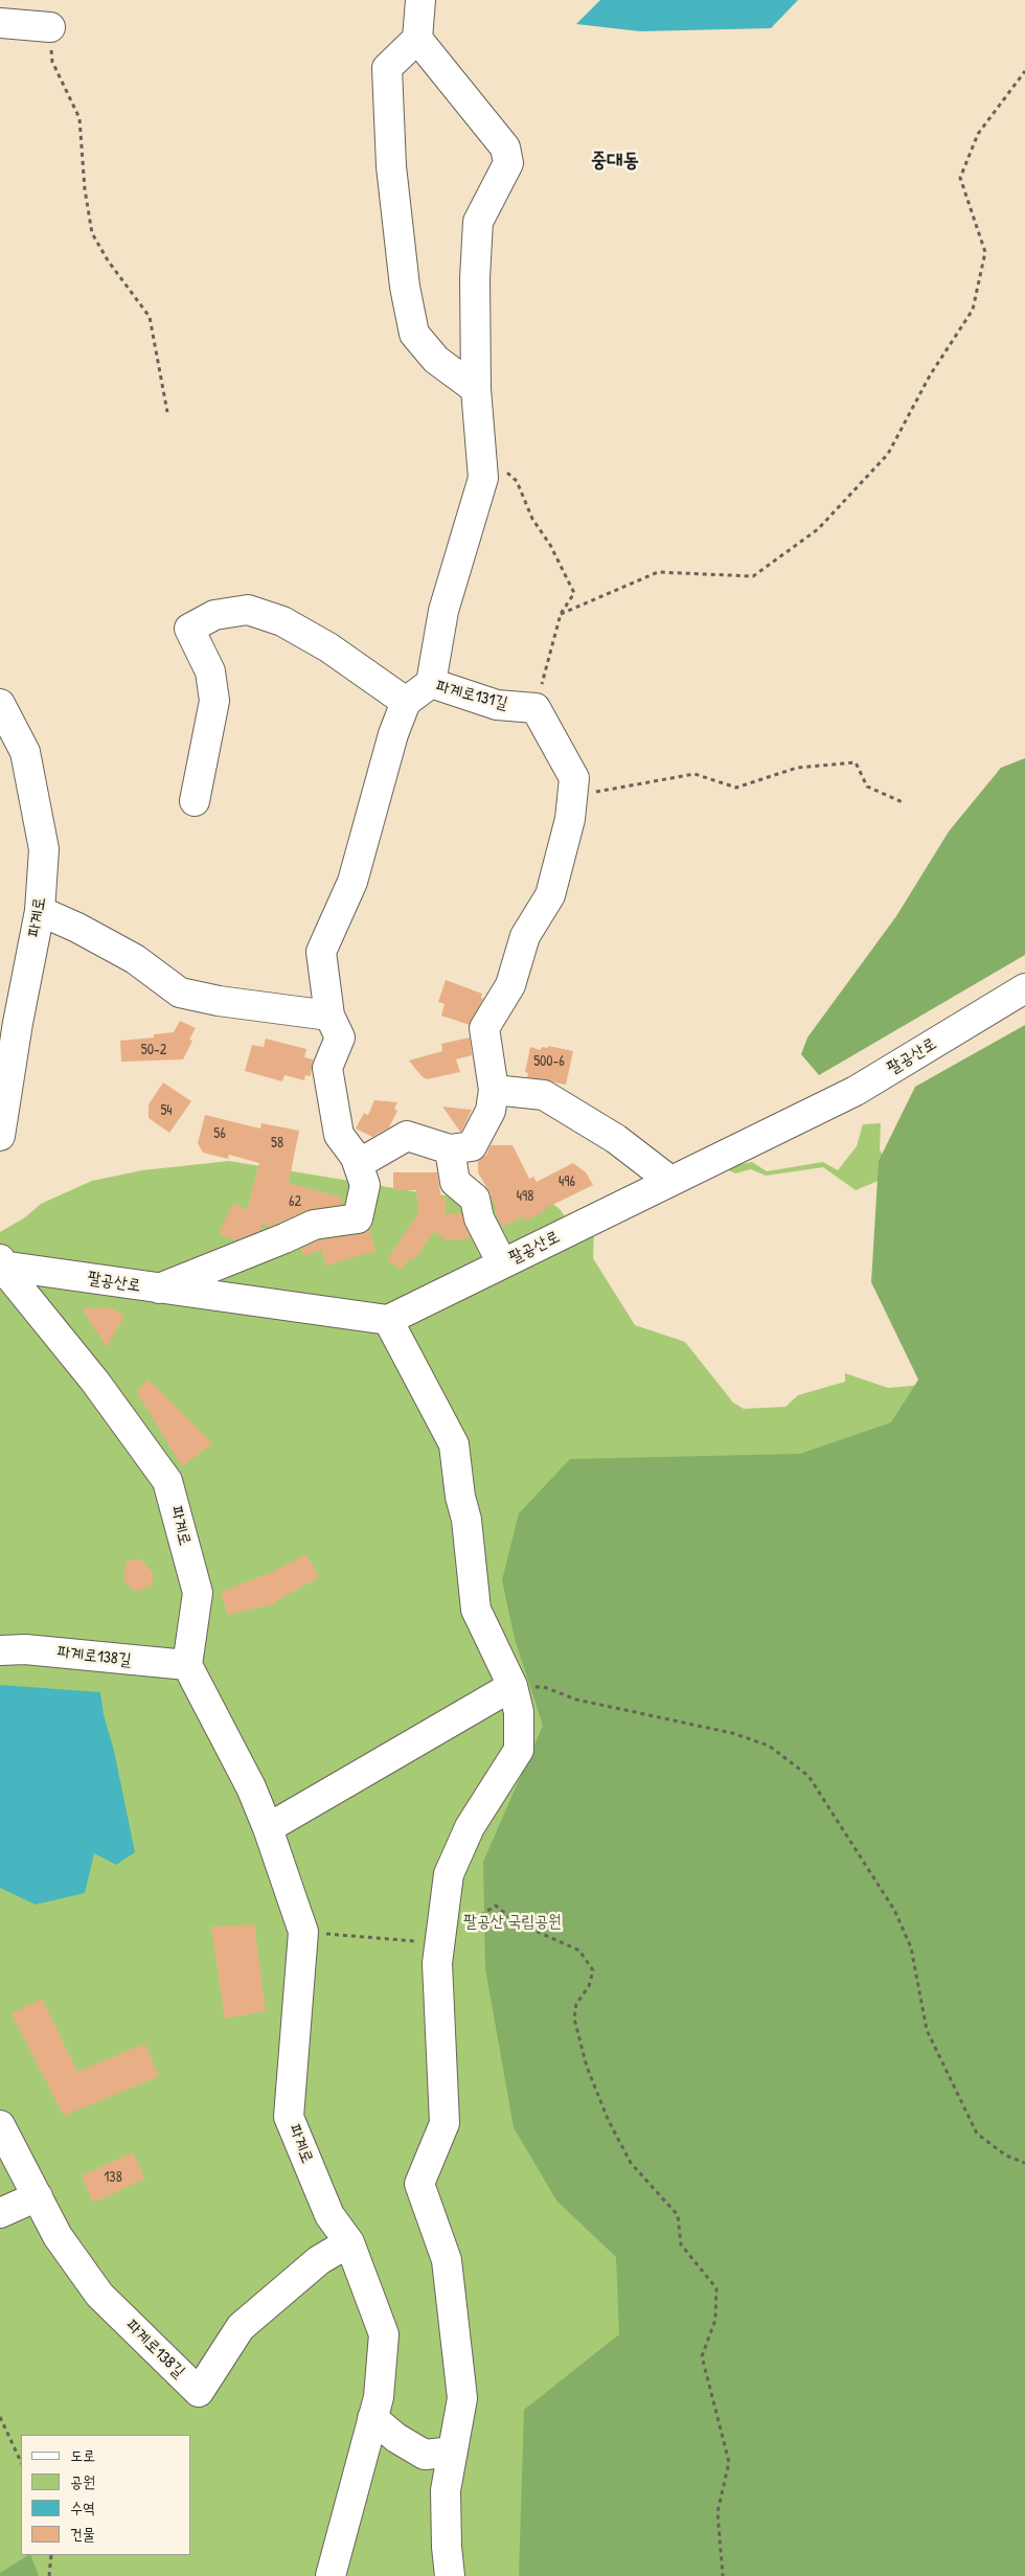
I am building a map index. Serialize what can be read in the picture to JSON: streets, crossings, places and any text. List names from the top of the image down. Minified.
{"streets":{"street":["파계로131길","파계로","팔공산로","파계로138길"]},"crossings":[["파계로","팔공산로"],["파계로","파계로138길"]],"districts":["중대동"],"parks":["팔공산 국립공원"],"house_numbers":["50-2","500-6","54","56","58","496","498","62","138"],"legend":["도로","공원","수역","건물"]}
